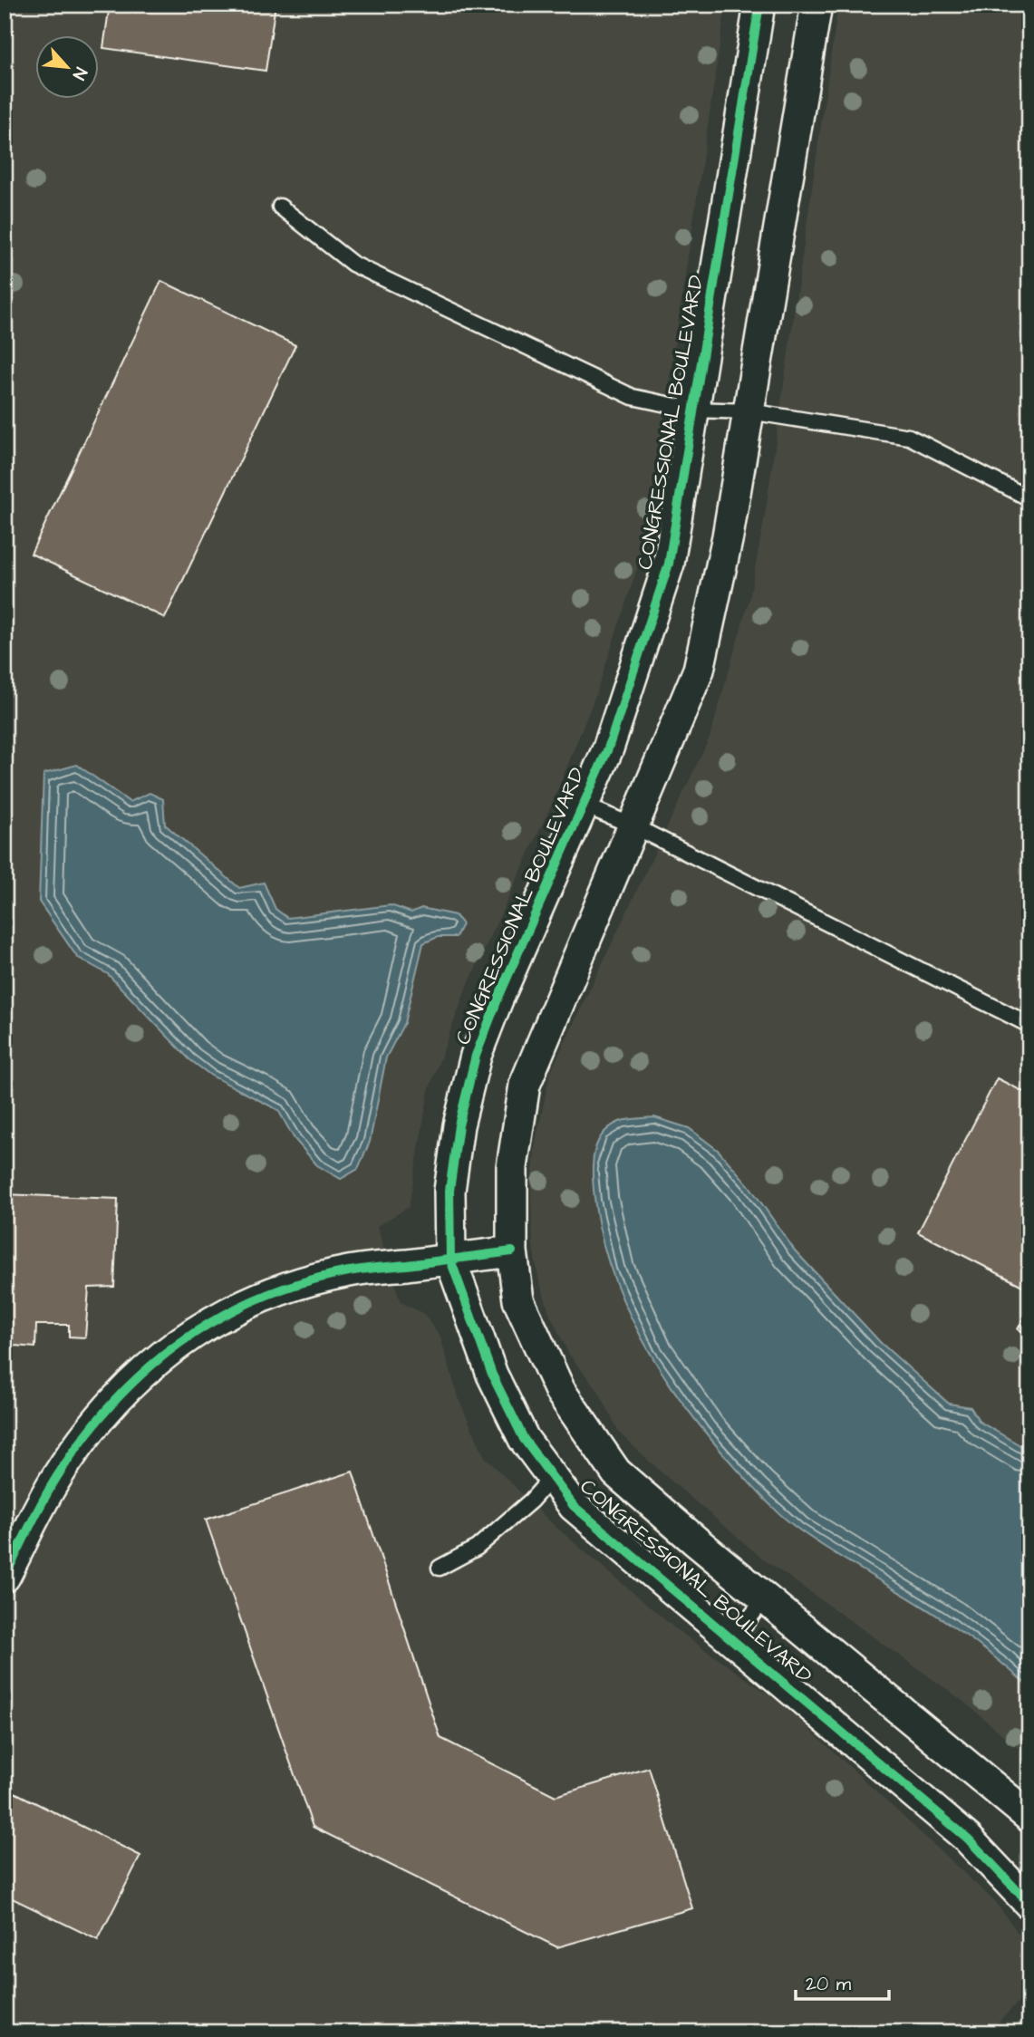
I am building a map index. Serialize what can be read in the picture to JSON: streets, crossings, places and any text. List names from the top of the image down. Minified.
{"streets":{"street":["CONGRESSIONAL BOULEVARD"]},"scale_bar":"20 m","north":"bottom right"}
